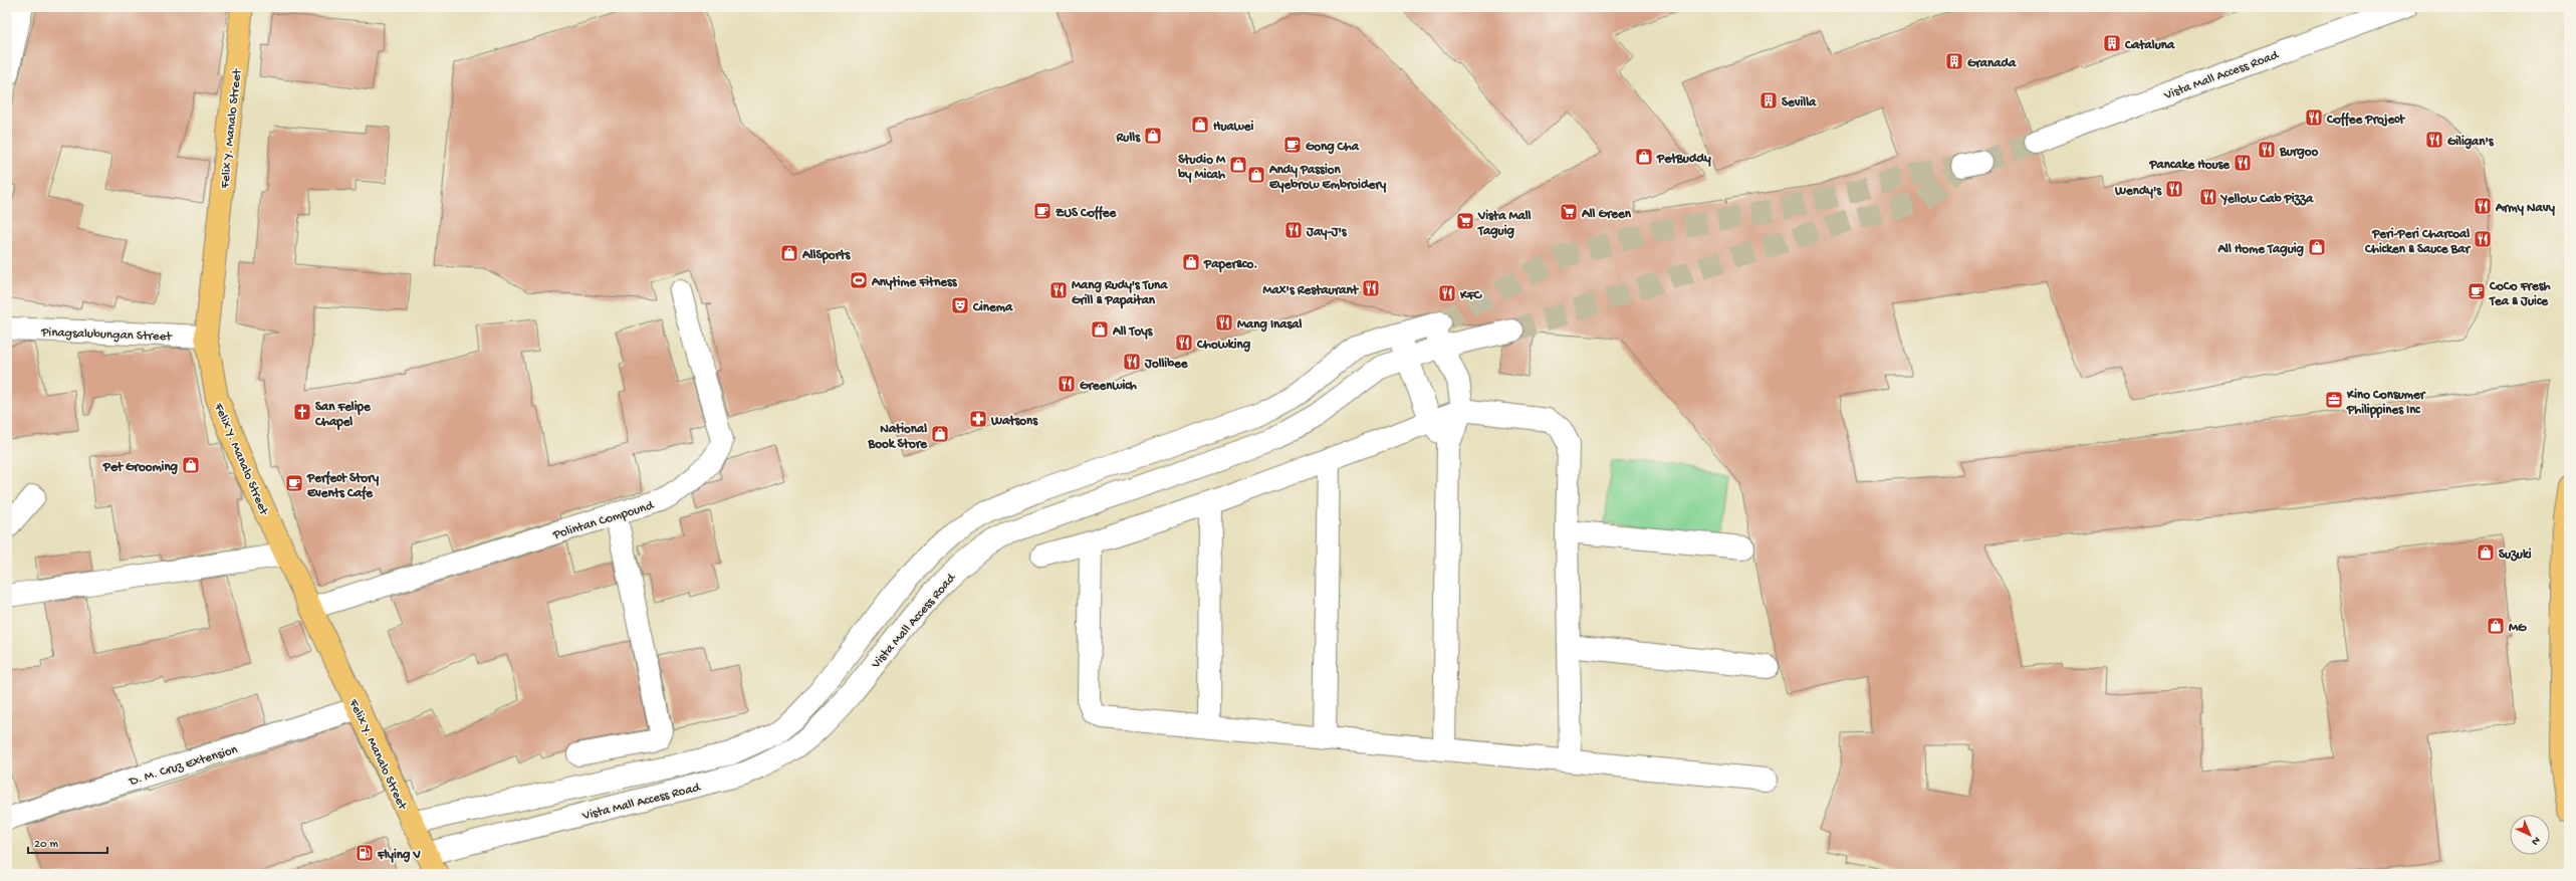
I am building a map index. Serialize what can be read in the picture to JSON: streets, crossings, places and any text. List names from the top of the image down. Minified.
{"streets":{"main road":["Felix Y. Manalo Street"],"street":["Vista Mall Access Road","Pinagsalubungan Street","Polintan Compound","D. M. Cruz Extension"]},"crossings":[["Vista Mall Access Road","Felix Y. Manalo Street"],["Felix Y. Manalo Street","Pinagsalubungan Street"],["Felix Y. Manalo Street","Polintan Compound"],["Felix Y. Manalo Street","D. M. Cruz Extension"]],"places":{"building":["Cataluna","Granada","Sevilla"],"restaurant":["Coffee Project","Giligan's","Burgoo","Pancake House","Wendy's","Yellow Cab Pizza","Army Navy","Jay-J's","Peri-Peri Charcoal Chicken & Sauce Bar","Max's Restaurant","Mang Rudy's Tuna Grill & Papaitan","KFC","Mang Inasal","Chowking","Jollibee","Greenwich"],"shop":["Huawei","Rulls","PetBuddy","Studio M by Micah","Andy Passion Eyebrow Embroidery","All Home Taguig","AllSports","Paper&co.","All Toys","National Book Store","Pet Grooming","Suzuki","MG"],"cafe":["Gong Cha","ZUS Coffee","CoCo Fresh Tea & Juice","Perfect Story Events Cafe"],"supermarket":["All Green","Vista Mall Taguig"],"sports":["Anytime Fitness"],"theatre":["Cinema"],"office":["Kino Consumer Philippines Inc"],"church":["San Felipe Chapel"],"pharmacy":["Watsons"],"fuel station":["Flying V"]},"scale_bar":"20 m","north":"bottom right"}
